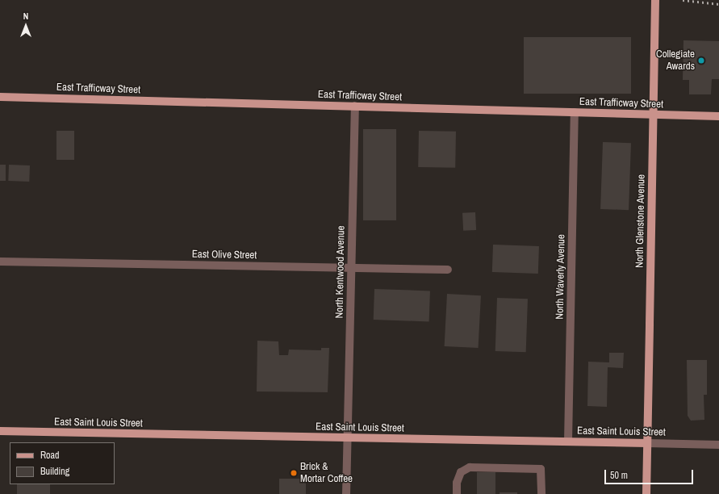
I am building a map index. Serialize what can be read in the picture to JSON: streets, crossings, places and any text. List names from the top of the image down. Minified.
{"streets":{"main road":["East Trafficway Street","North Glenstone Avenue","East Saint Louis Street"],"street":["East Olive Street","North Kentwood Avenue","North Waverly Avenue"]},"crossings":[["East Trafficway Street","North Kentwood Avenue"],["East Trafficway Street","North Waverly Avenue"],["North Glenstone Avenue","East Saint Louis Street"],["East Olive Street","North Kentwood Avenue"],["North Kentwood Avenue","East Saint Louis Street"],["North Waverly Avenue","East Saint Louis Street"]],"places":["Collegiate Awards","Brick & Mortar Coffee"],"legend":["Road","Building"],"scale_bar":"50 m","north":"top"}
